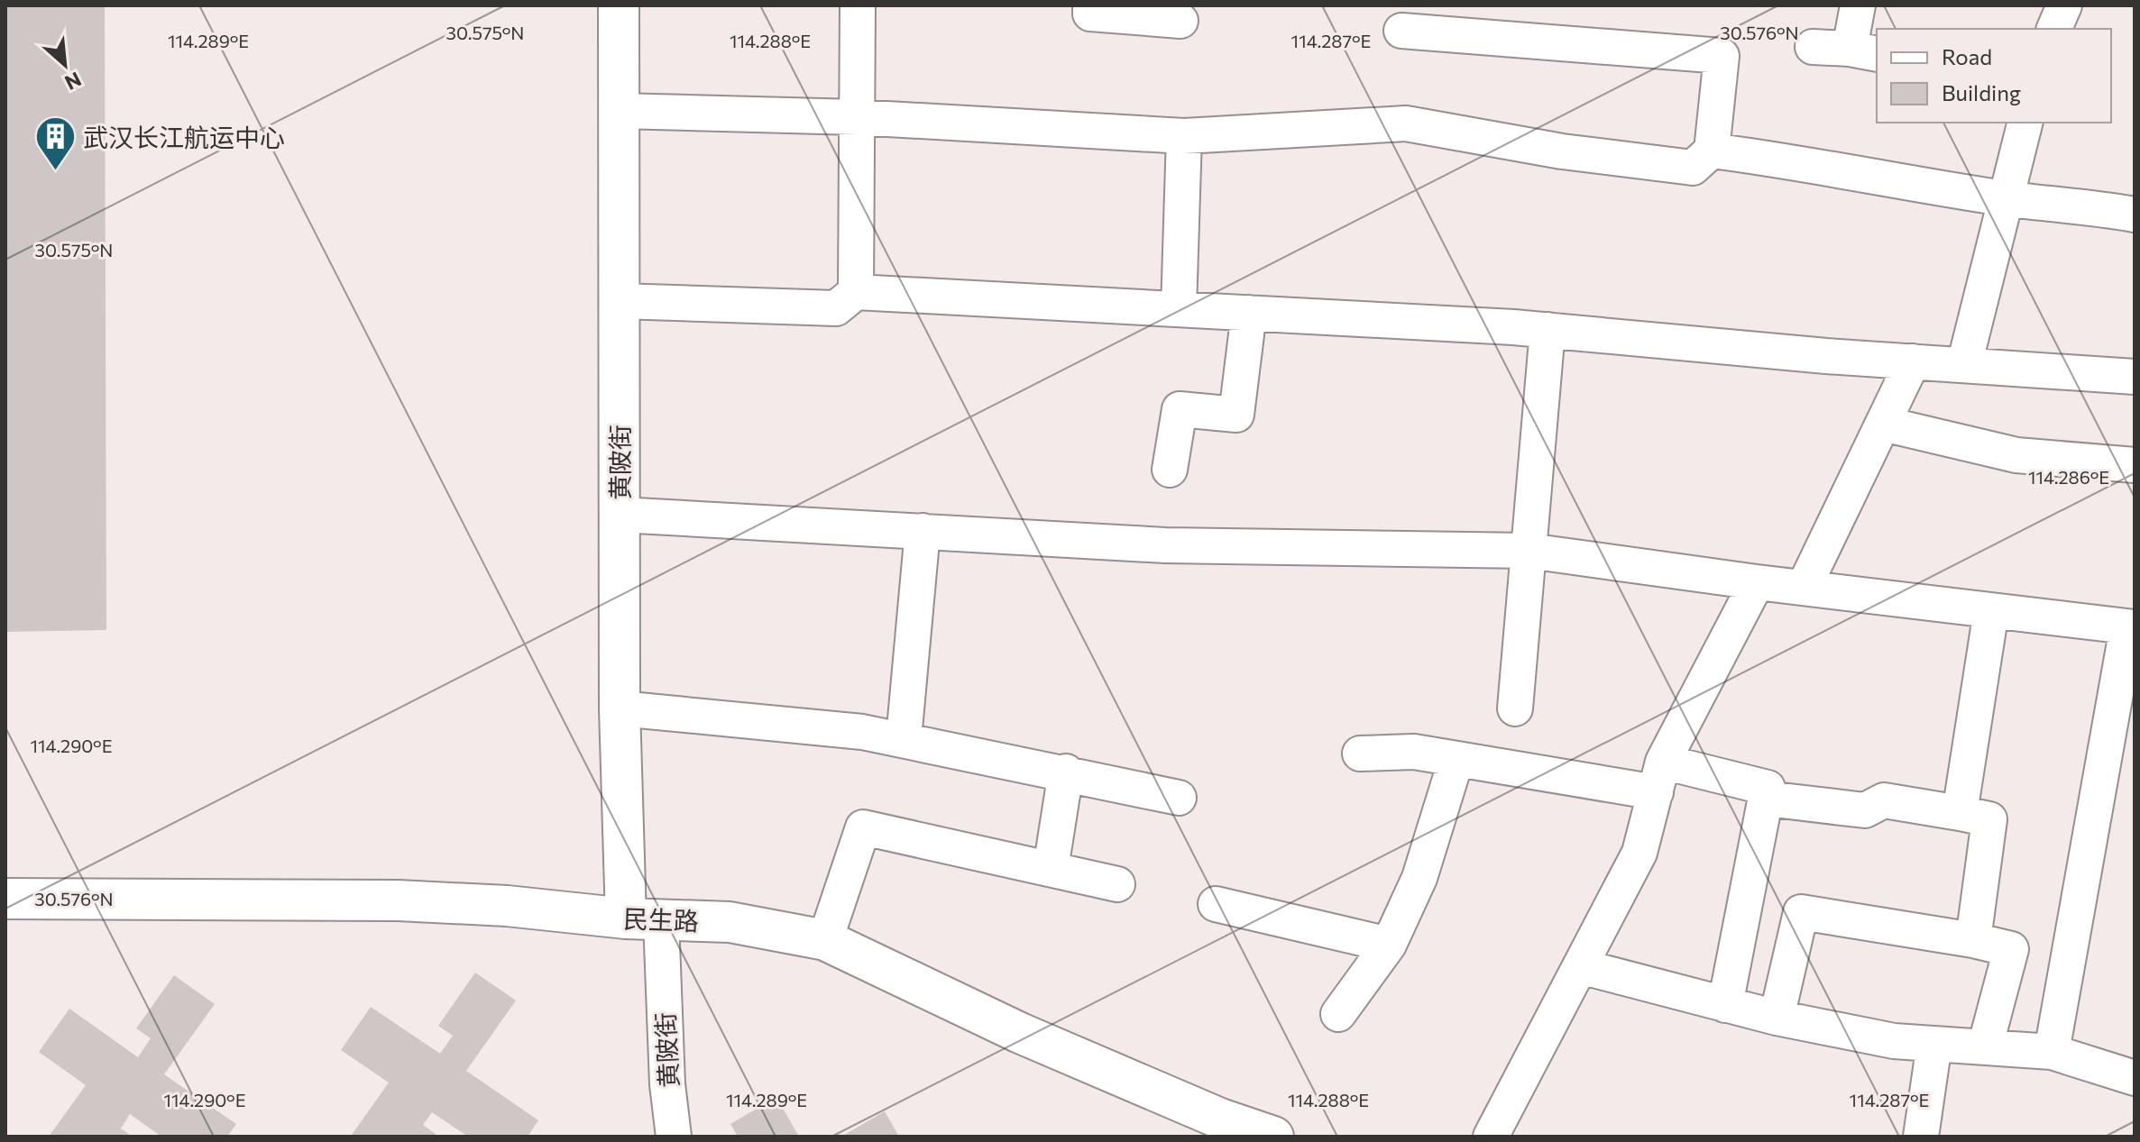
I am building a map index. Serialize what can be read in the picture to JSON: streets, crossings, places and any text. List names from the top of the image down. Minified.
{"streets":{"main road":["黄陂街","民生路"]},"crossings":[["黄陂街","民生路"]],"places":{"building":["武汉长江航运中心"]},"legend":["Road","Building"],"north":"bottom right","coordinates":["30.575°N","30.576°N","114.289°E","114.288°E","114.287°E","114.286°E","114.290°E"]}
